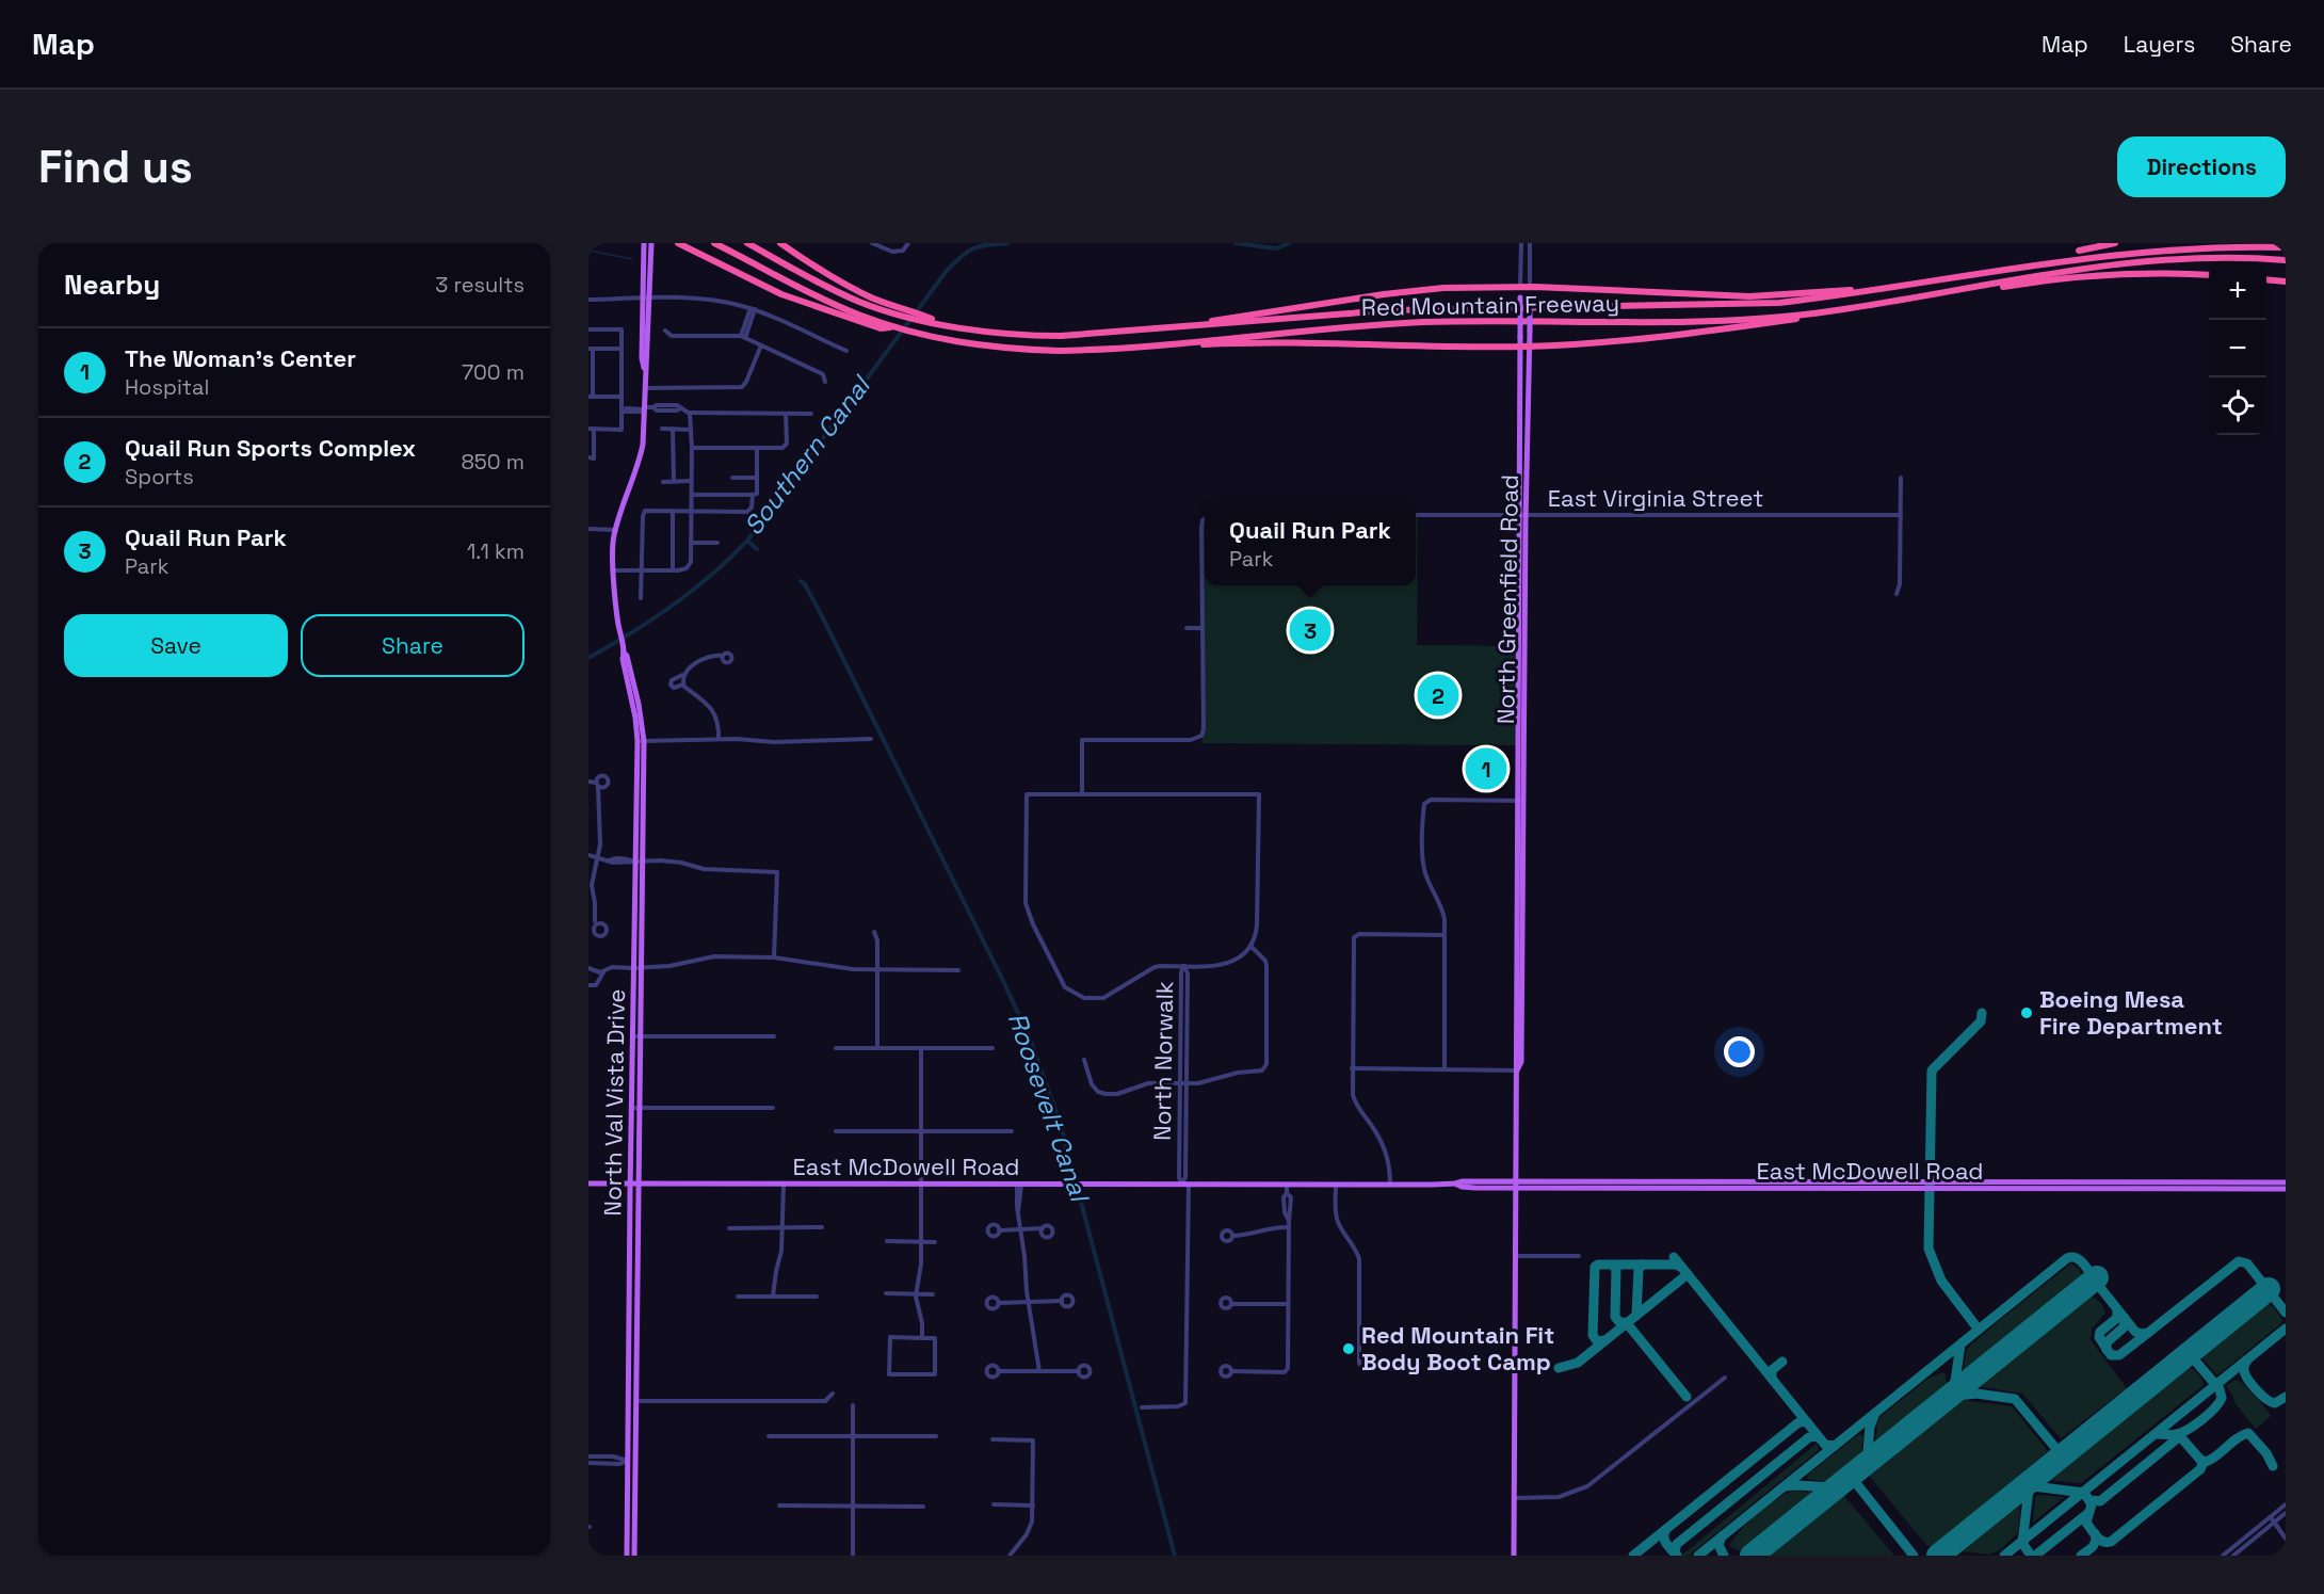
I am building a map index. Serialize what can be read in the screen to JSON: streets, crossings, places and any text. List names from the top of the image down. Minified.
{"streets":{"highway":["Red Mountain Freeway"],"main road":["North Greenfield Road","North Val Vista Drive","East McDowell Road"],"street":["East Virginia Street","North Norwalk"]},"crossings":[["East Virginia Street","North Greenfield Road"],["North Greenfield Road","East McDowell Road"],["North Norwalk","East McDowell Road"],["North Val Vista Drive","East McDowell Road"]],"water":["Southern Canal","Roosevelt Canal"],"places":["Boeing Mesa Fire Department","Red Mountain Fit Body Boot Camp"],"page":{"header":"Map","nav":["Map","Layers","Share"],"buttons":["Directions",["Save","Share"]],"title":"Find us","heading":["Nearby","3 results"],"map_buttons":["+","−"],"list":[{"mark":"1","name":"The Woman's Center","note":"Hospital","value":"700 m"},{"mark":"2","name":"Quail Run Sports Complex","note":"Sports","value":"850 m"},{"mark":"3","name":"Quail Run Park","note":"Park","value":"1.1 km"}],"popup":["Quail Run Park","Park"],"pins":["3","2","1"]}}
